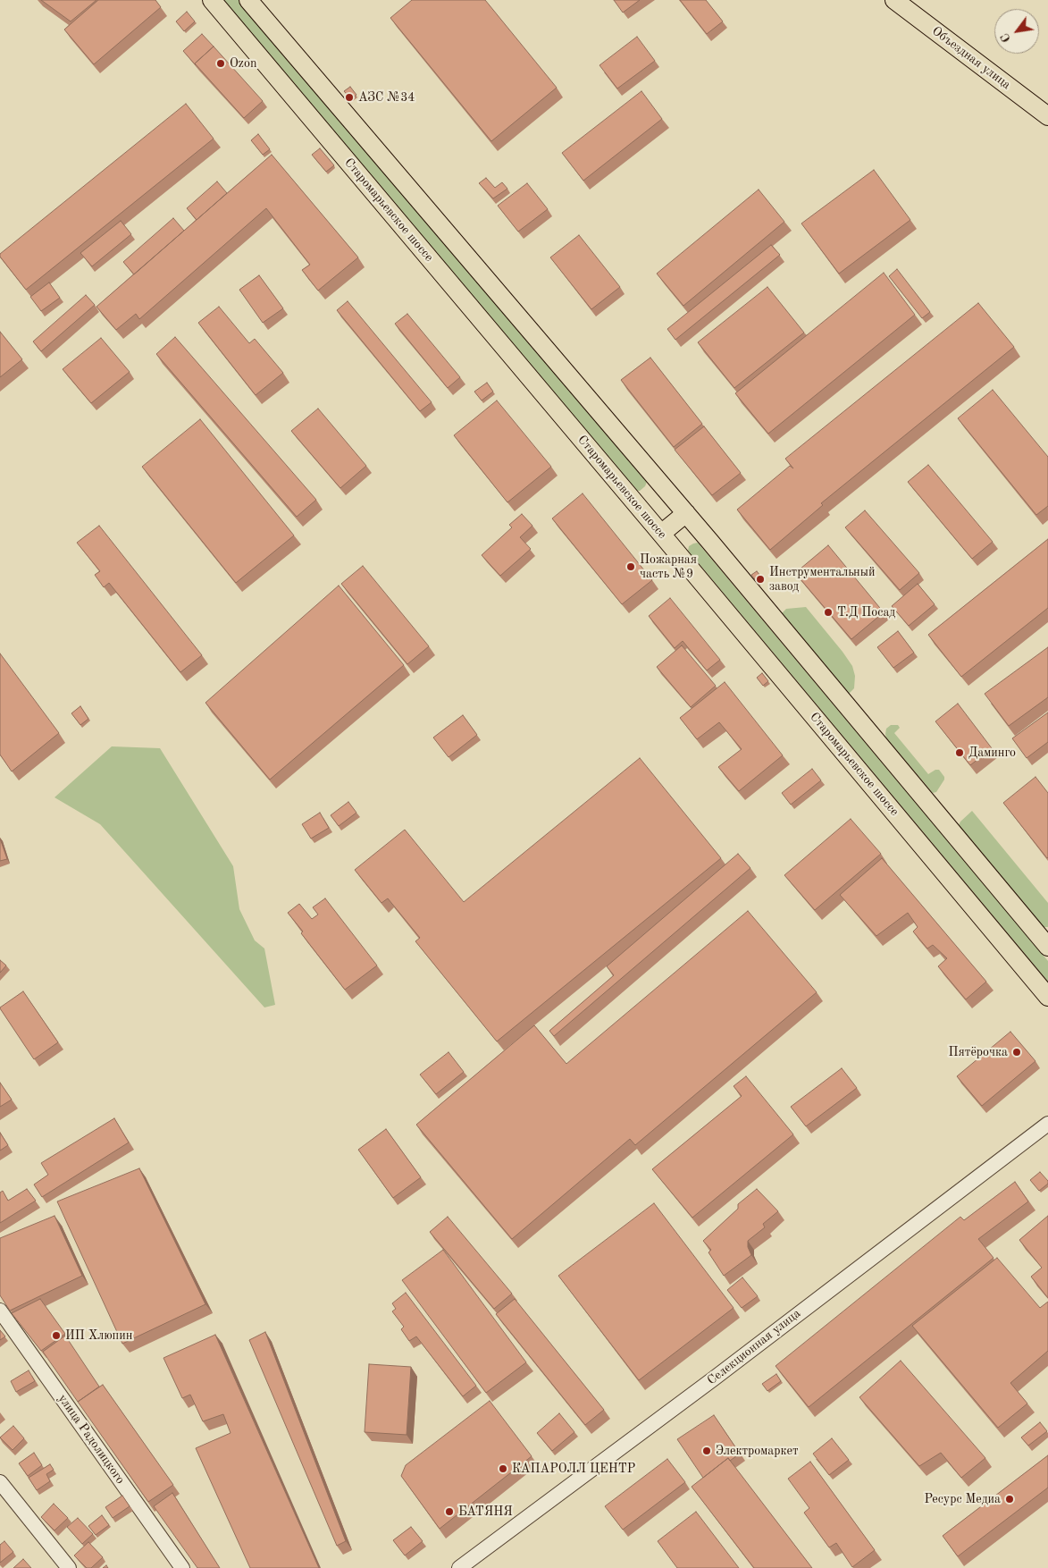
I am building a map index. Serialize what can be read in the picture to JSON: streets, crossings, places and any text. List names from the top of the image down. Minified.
{"streets":{"main road":["Объездная улица","Старомарьевское шоссе"],"street":["Селекционная улица","улица Радолицкого"]},"places":["Ozon","АЗС №34","Пожарная часть №9","Инструментальный завод","Т.Д Посад","Даминго","Пятёрочка","ИП Хлюпин","Электромаркет","КАПАРОЛЛ ЦЕНТР","Ресурс Медиа","БАТЯНЯ"],"north":"bottom left"}
